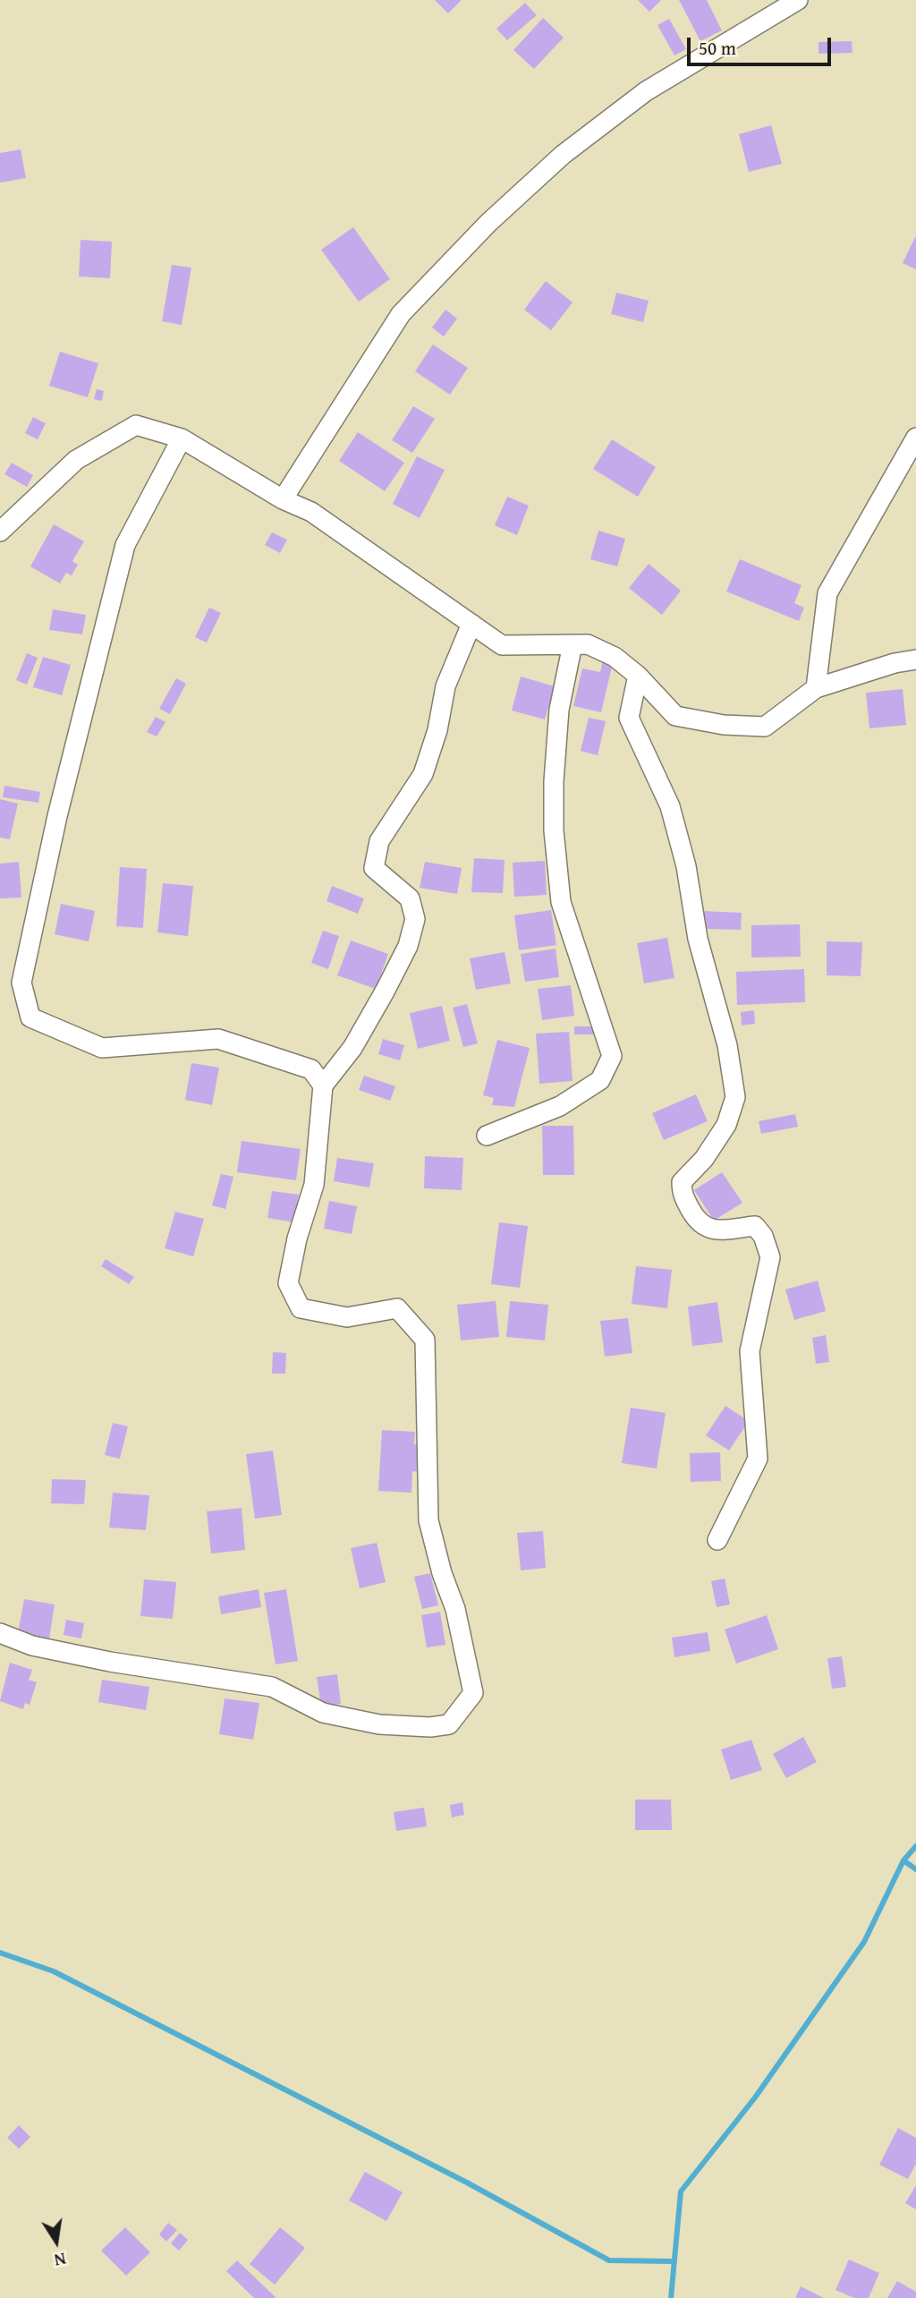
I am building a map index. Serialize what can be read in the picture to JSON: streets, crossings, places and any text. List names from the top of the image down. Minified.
{"scale_bar":"50 m","north":"bottom"}
